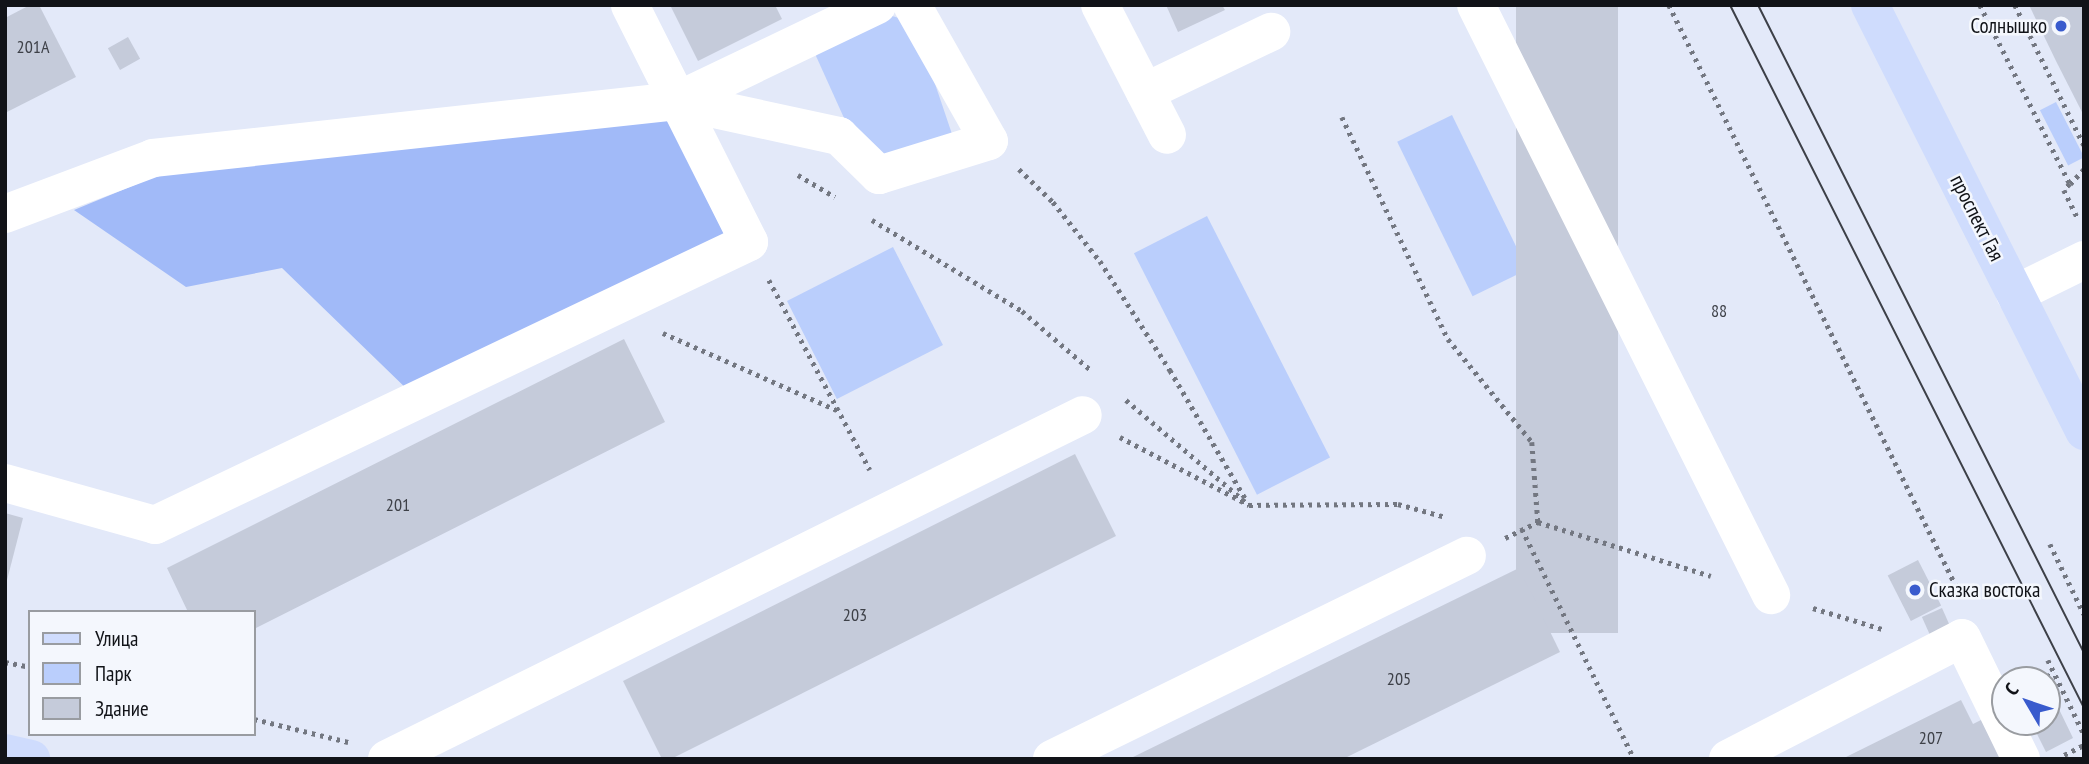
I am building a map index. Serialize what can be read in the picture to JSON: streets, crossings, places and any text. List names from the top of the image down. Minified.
{"streets":{"main road":["проспект Гая"]},"places":["Солнышко","Сказка востока"],"house_numbers":["201А","88","201","203","205","207"],"legend":["Улица","Парк","Здание"],"north":"top left"}
